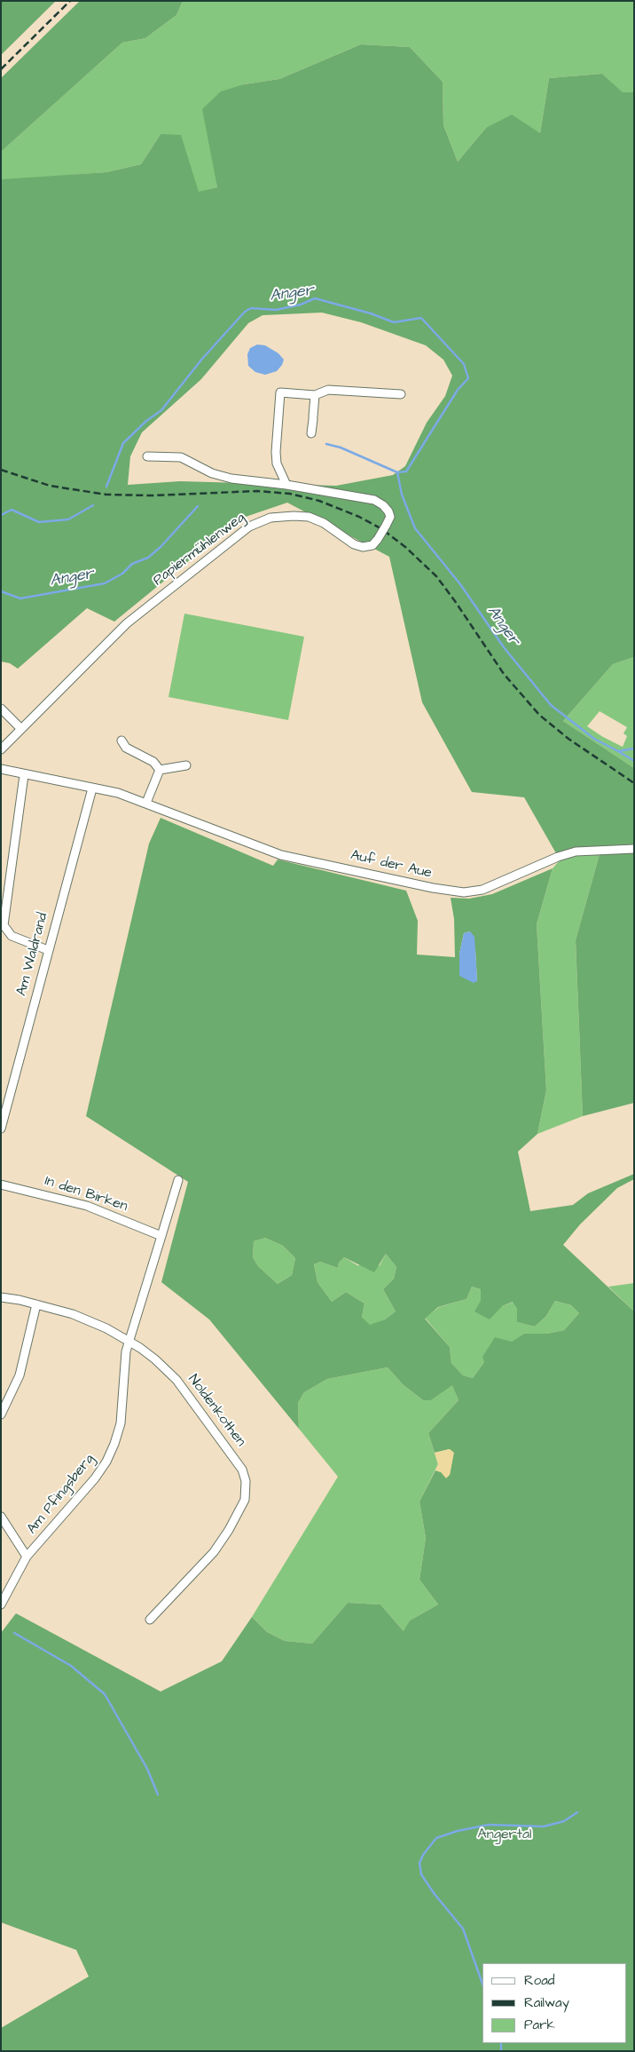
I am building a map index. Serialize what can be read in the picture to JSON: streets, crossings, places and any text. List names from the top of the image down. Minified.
{"streets":{"street":["Papiermühlenweg","Auf der Aue","Am Waldrand","In den Birken","Noldenkothen","Am Pfingsberg"]},"crossings":[["Auf der Aue","Am Waldrand"],["Noldenkothen","Am Pfingsberg"]],"water":["Anger"],"parks":["Angertal"],"legend":["Road","Railway","Park"]}
